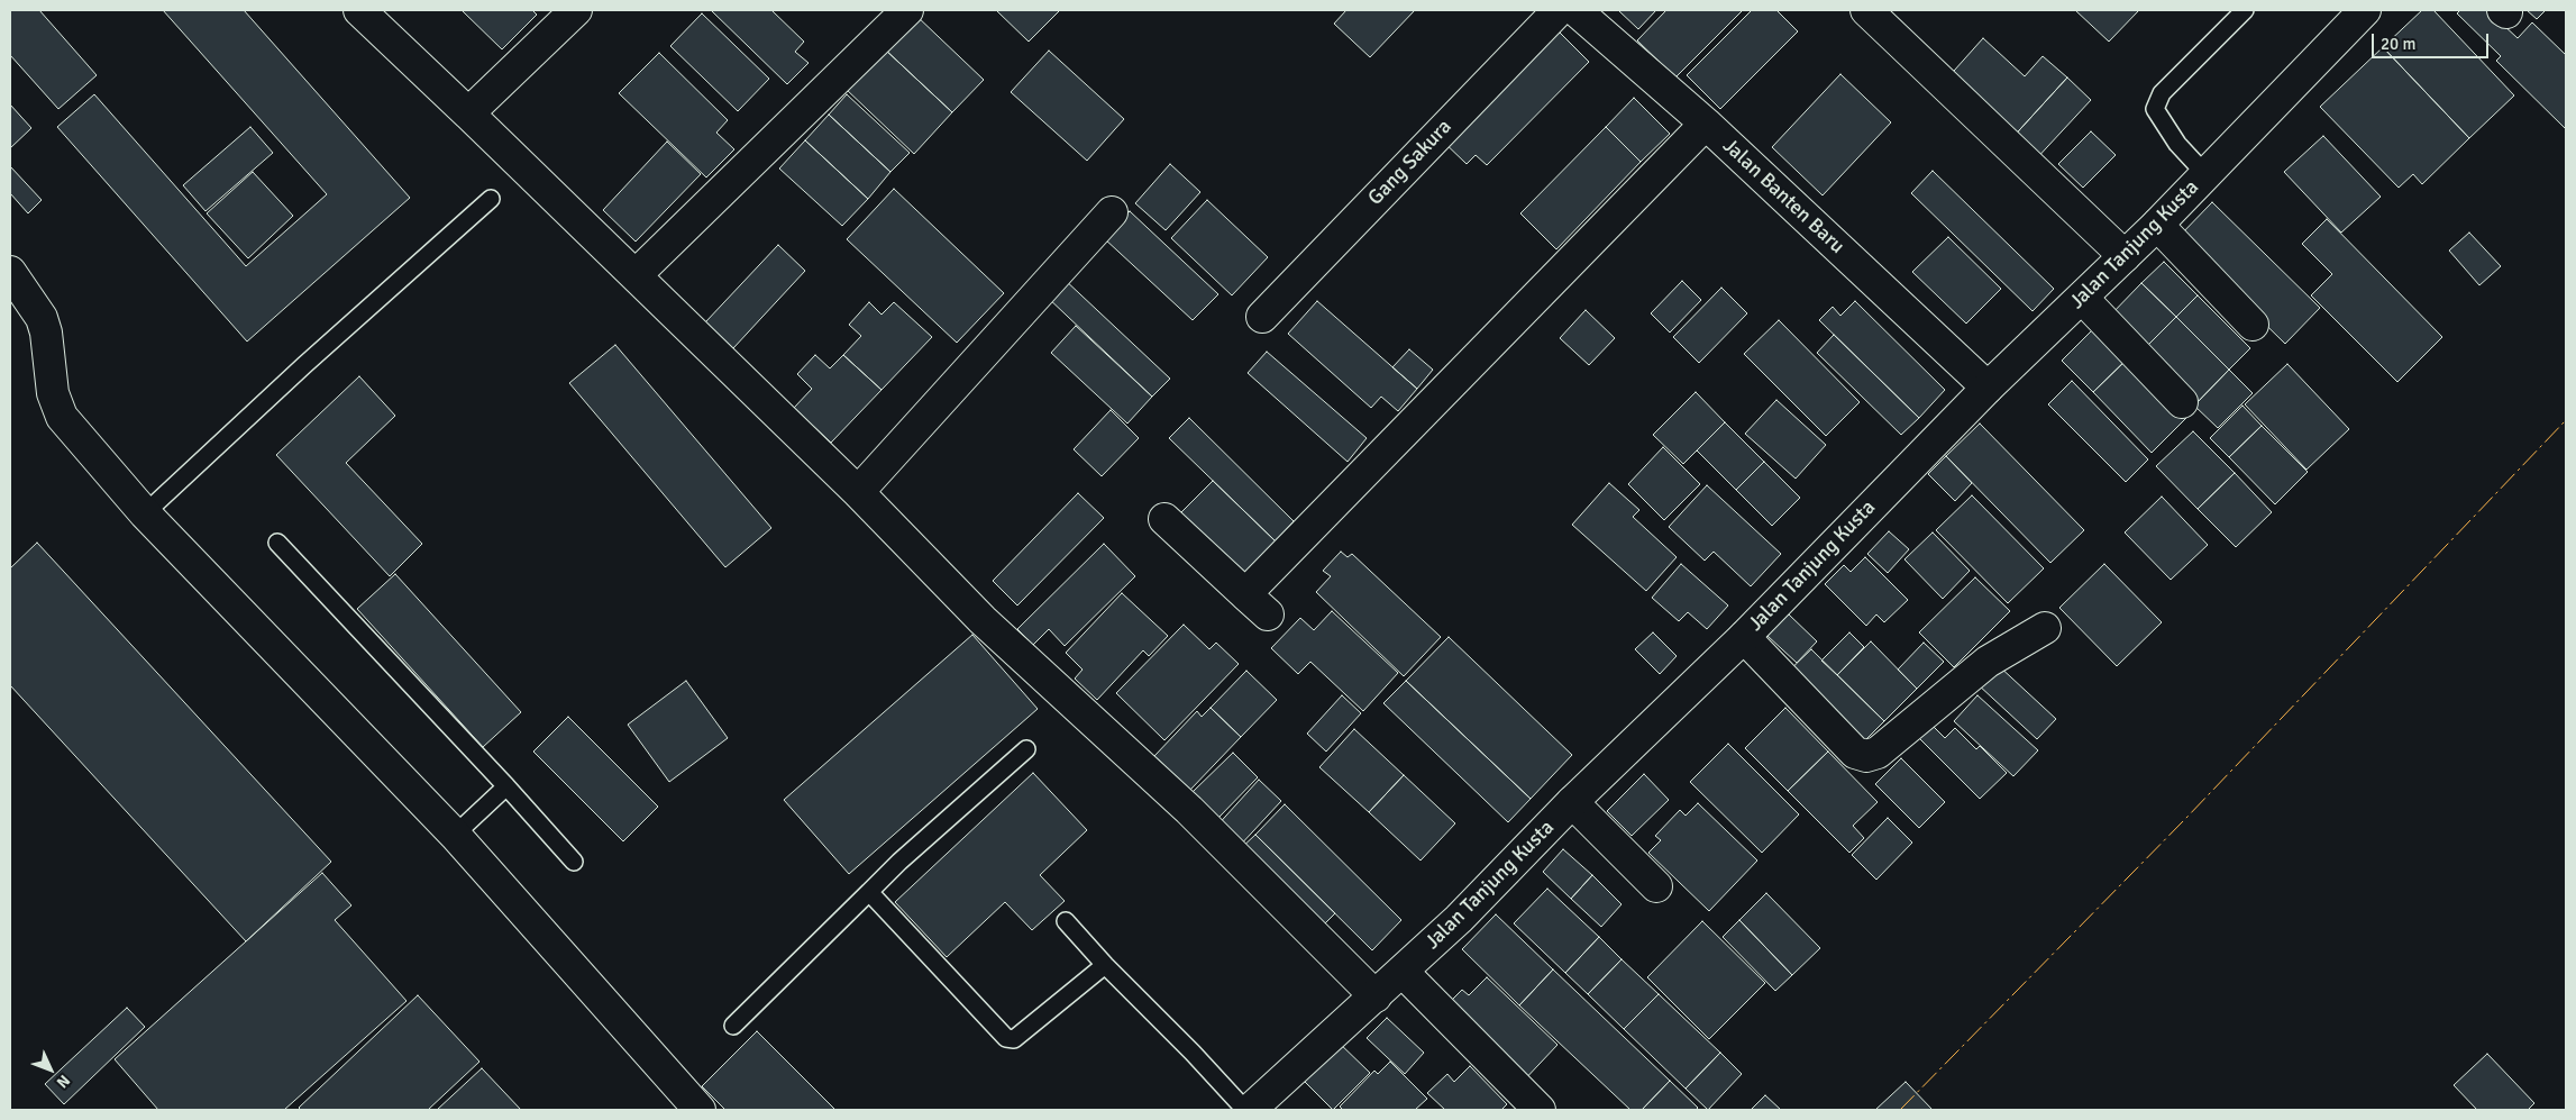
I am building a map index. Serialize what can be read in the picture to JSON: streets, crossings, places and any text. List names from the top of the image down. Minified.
{"streets":{"street":["Gang Sakura","Jalan Banten Baru","Jalan Tanjung Kusta"]},"crossings":[["Jalan Banten Baru","Jalan Tanjung Kusta"]],"scale_bar":"20 m","north":"bottom right"}
